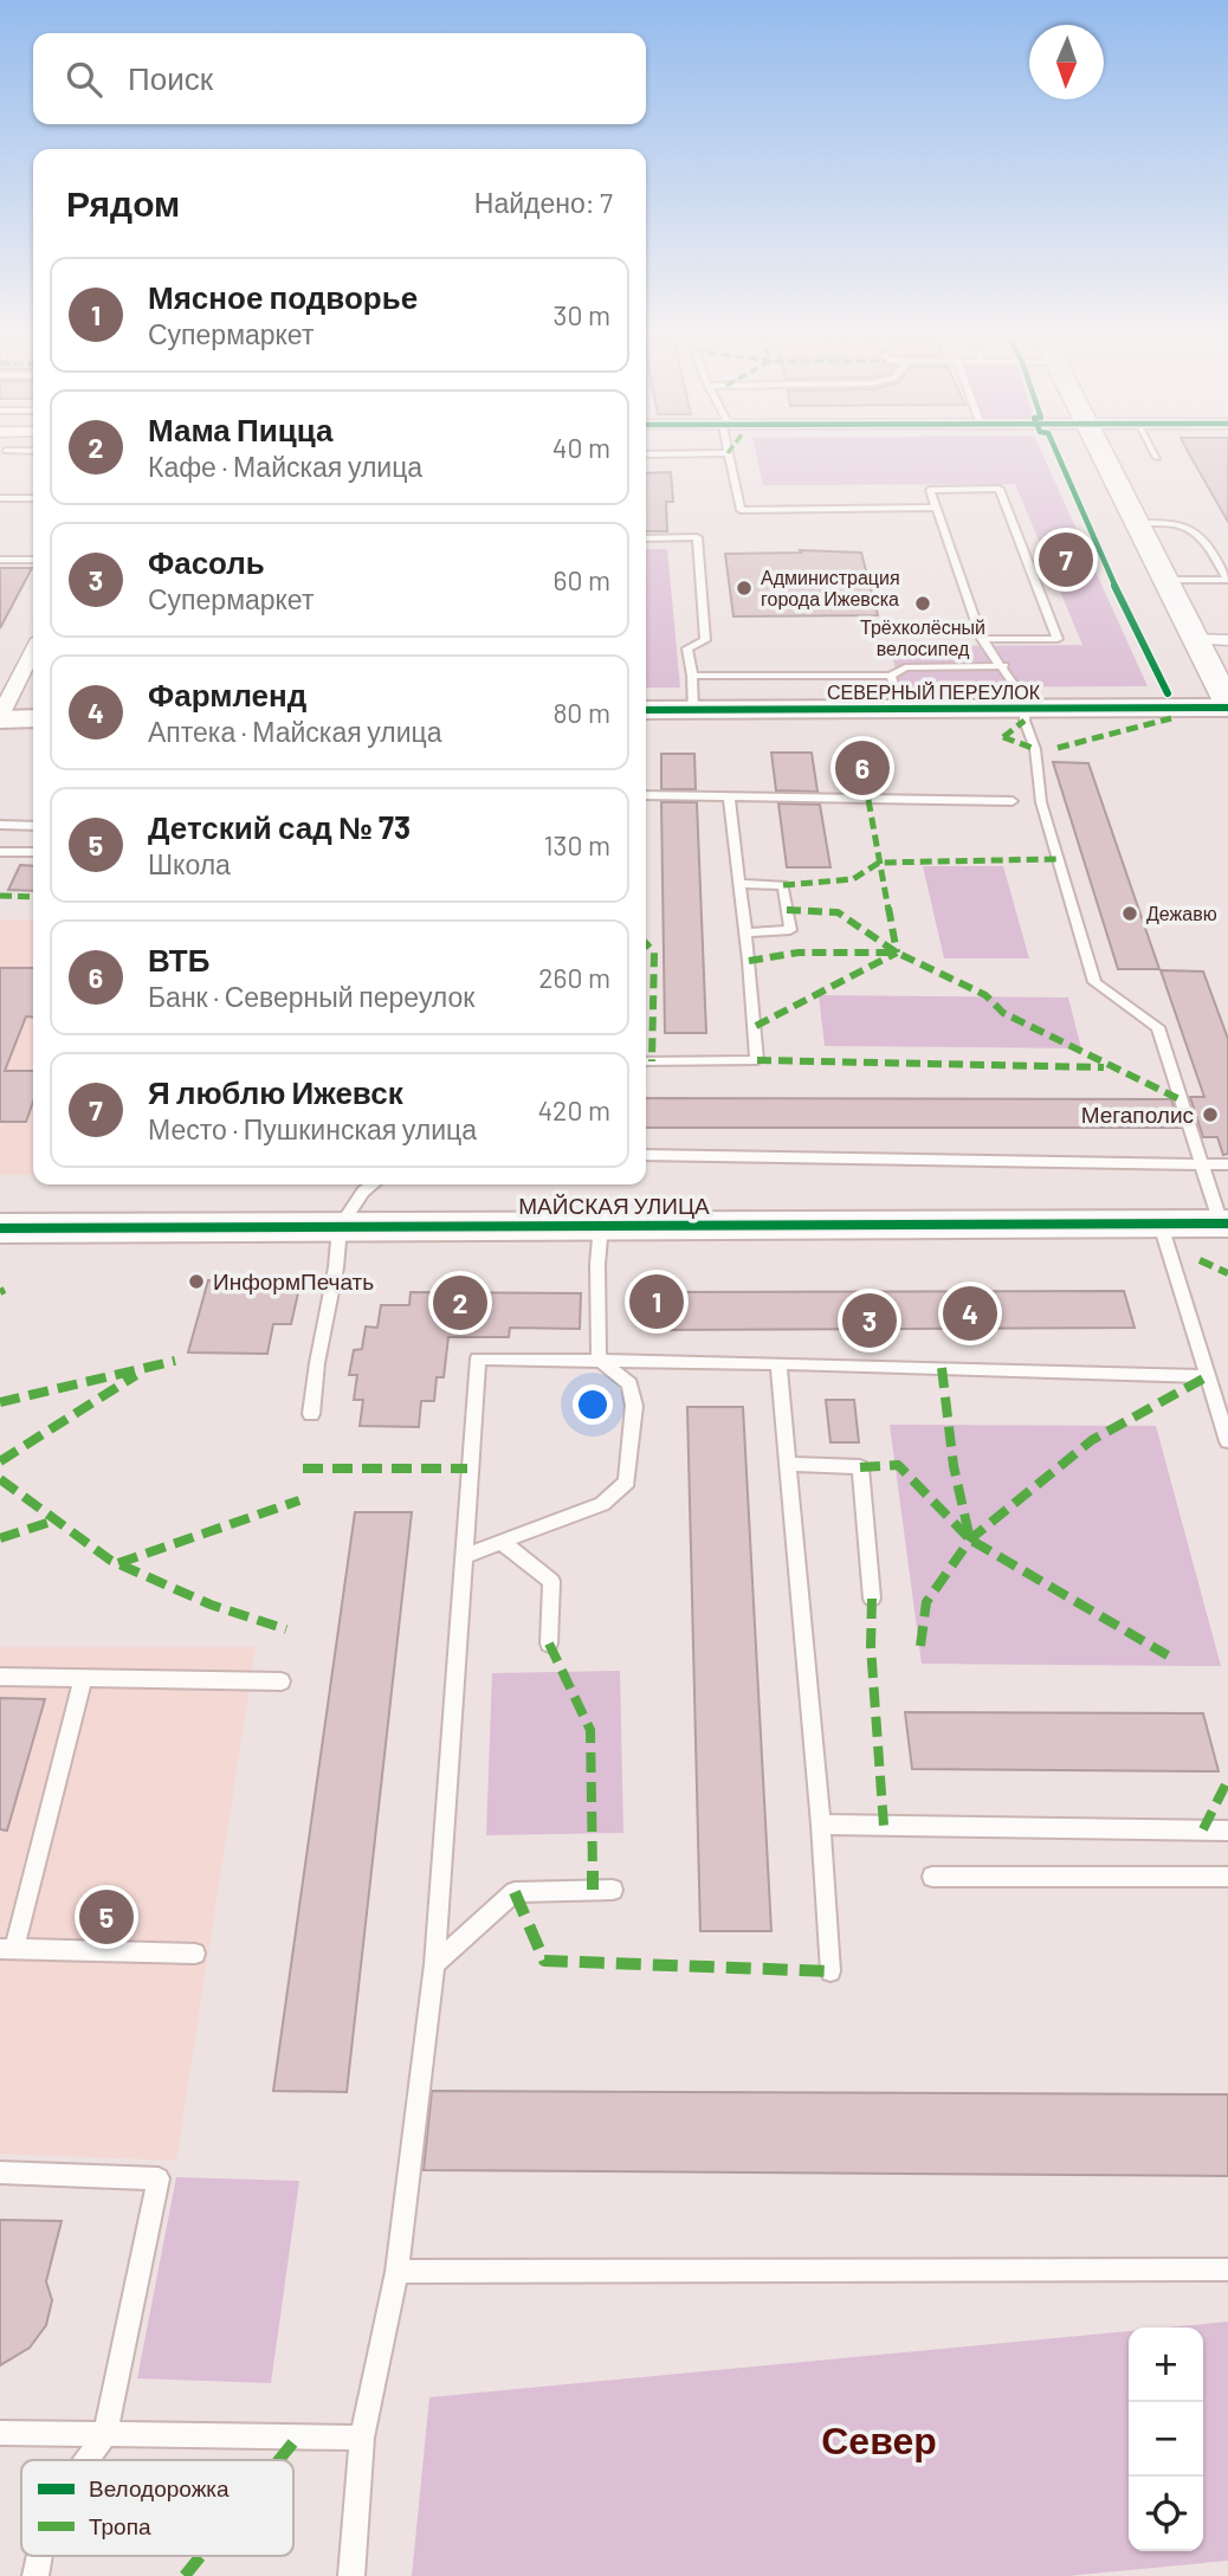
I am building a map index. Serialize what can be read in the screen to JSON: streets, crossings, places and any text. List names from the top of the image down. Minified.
{"streets":{"street":["СЕВЕРНЫЙ ПЕРЕУЛОК","МАЙСКАЯ УЛИЦА"]},"districts":["Север"],"places":["Администрация города Ижевска","Трёхколёсный велосипед","Дежавю","Мегаполис","ИнформПечать"],"legend":["Велодорожка","Тропа"],"north":"bottom","page":{"search":"Поиск","heading":["Рядом","Найдено: 7"],"list":[{"mark":"1","name":"Мясное подворье","note":"Супермаркет","value":"30 m"},{"mark":"2","name":"Мама Пицца","note":"Кафе · Майская улица","value":"40 m"},{"mark":"3","name":"Фасоль","note":"Супермаркет","value":"60 m"},{"mark":"4","name":"Фармленд","note":"Аптека · Майская улица","value":"80 m"},{"mark":"5","name":"Детский сад № 73","note":"Школа","value":"130 m"},{"mark":"6","name":"ВТБ","note":"Банк · Северный переулок","value":"260 m"},{"mark":"7","name":"Я люблю Ижевск","note":"Место · Пушкинская улица","value":"420 m"}],"pins":["7","6","1","2","4","3","5"],"map_buttons":["+","−"]}}
